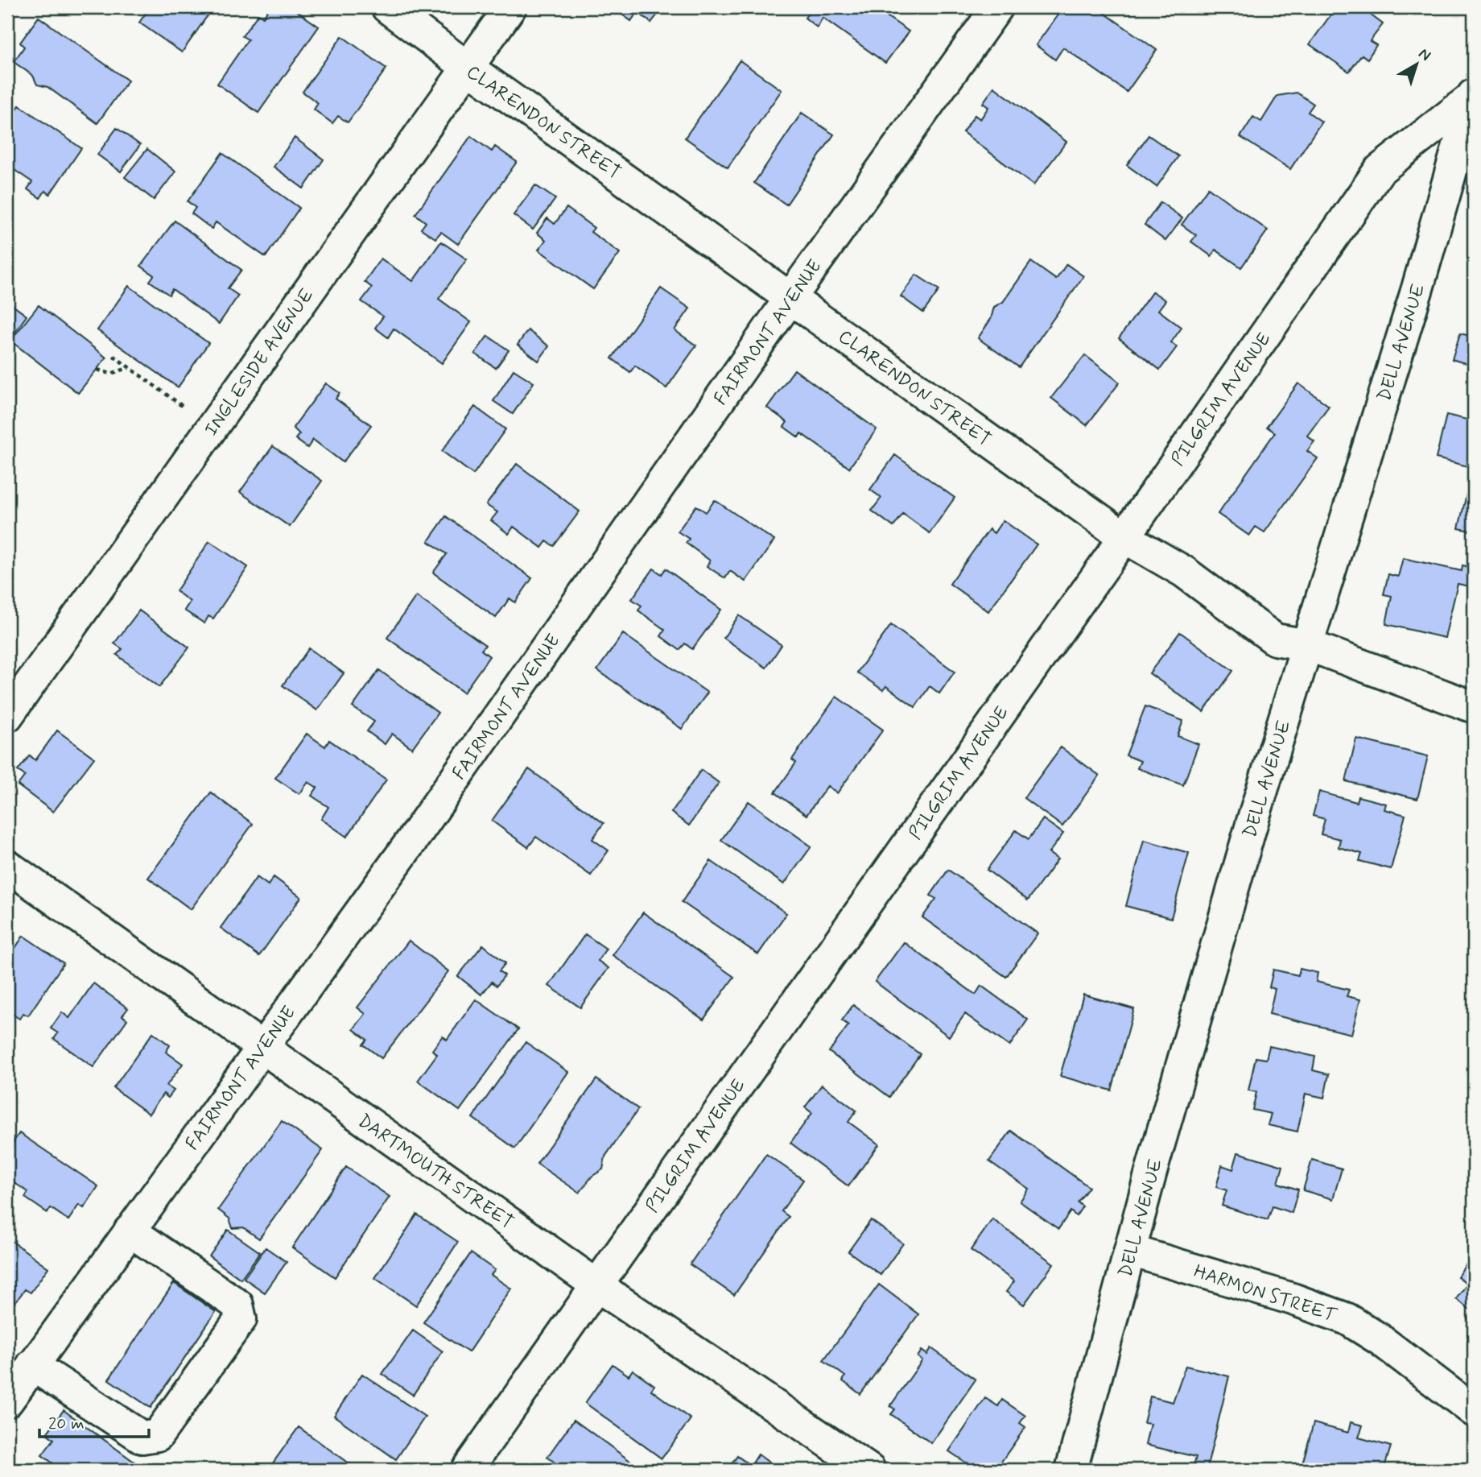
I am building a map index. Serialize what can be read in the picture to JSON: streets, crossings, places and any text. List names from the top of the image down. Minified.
{"streets":{"street":["CLARENDON STREET","FAIRMONT AVENUE","DELL AVENUE","INGLESIDE AVENUE","PILGRIM AVENUE","DARTMOUTH STREET","HARMON STREET"]},"crossings":[["CLARENDON STREET","FAIRMONT AVENUE"],["CLARENDON STREET","DELL AVENUE"],["CLARENDON STREET","INGLESIDE AVENUE"],["CLARENDON STREET","PILGRIM AVENUE"],["FAIRMONT AVENUE","DARTMOUTH STREET"],["DELL AVENUE","PILGRIM AVENUE"],["DELL AVENUE","HARMON STREET"],["PILGRIM AVENUE","DARTMOUTH STREET"]],"scale_bar":"20 m","north":"top right"}
